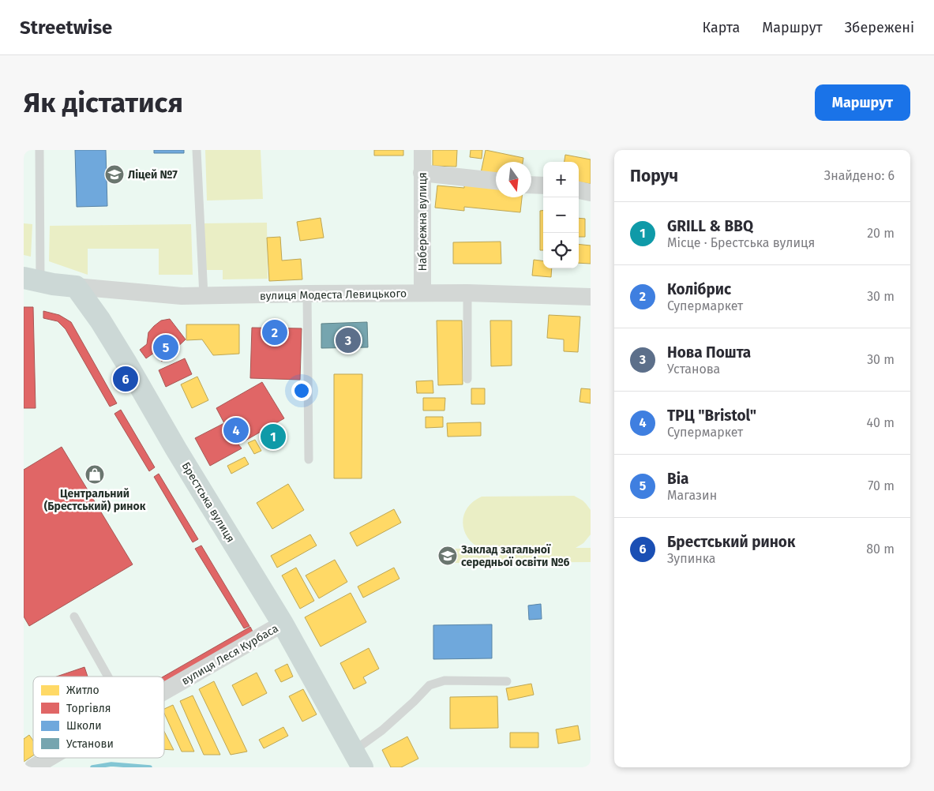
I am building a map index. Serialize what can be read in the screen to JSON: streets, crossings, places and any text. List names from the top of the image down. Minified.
{"streets":{"main road":["Брестська вулиця"],"street":["Набережна вулиця","вулиця Модеста Левицького","вулиця Леся Курбаса"]},"crossings":[["Набережна вулиця","вулиця Модеста Левицького"],["вулиця Модеста Левицького","Брестська вулиця"],["Брестська вулиця","вулиця Леся Курбаса"]],"places":{"school or university":["Ліцей №7","Заклад загальної середньої освіти №6"],"shop":["Центральний (Брестський) ринок"]},"legend":["Житло","Торгівля","Школи","Установи"],"north":"bottom","page":{"header":"Streetwise","nav":["Карта","Маршрут","Збережені"],"buttons":"Маршрут","title":"Як дістатися","heading":["Поруч","Знайдено: 6"],"map_buttons":["+","−"],"list":[{"mark":"1","name":"GRILL & BBQ","note":"Місце · Брестська вулиця","value":"20 m"},{"mark":"2","name":"Колібрис","note":"Супермаркет","value":"30 m"},{"mark":"3","name":"Нова Пошта","note":"Установа","value":"30 m"},{"mark":"4","name":"ТРЦ \"Bristol\"","note":"Супермаркет","value":"40 m"},{"mark":"5","name":"Віа","note":"Магазин","value":"70 m"},{"mark":"6","name":"Брестський ринок","note":"Зупинка","value":"80 m"}],"pins":["2","3","5","6","4","1"]}}
